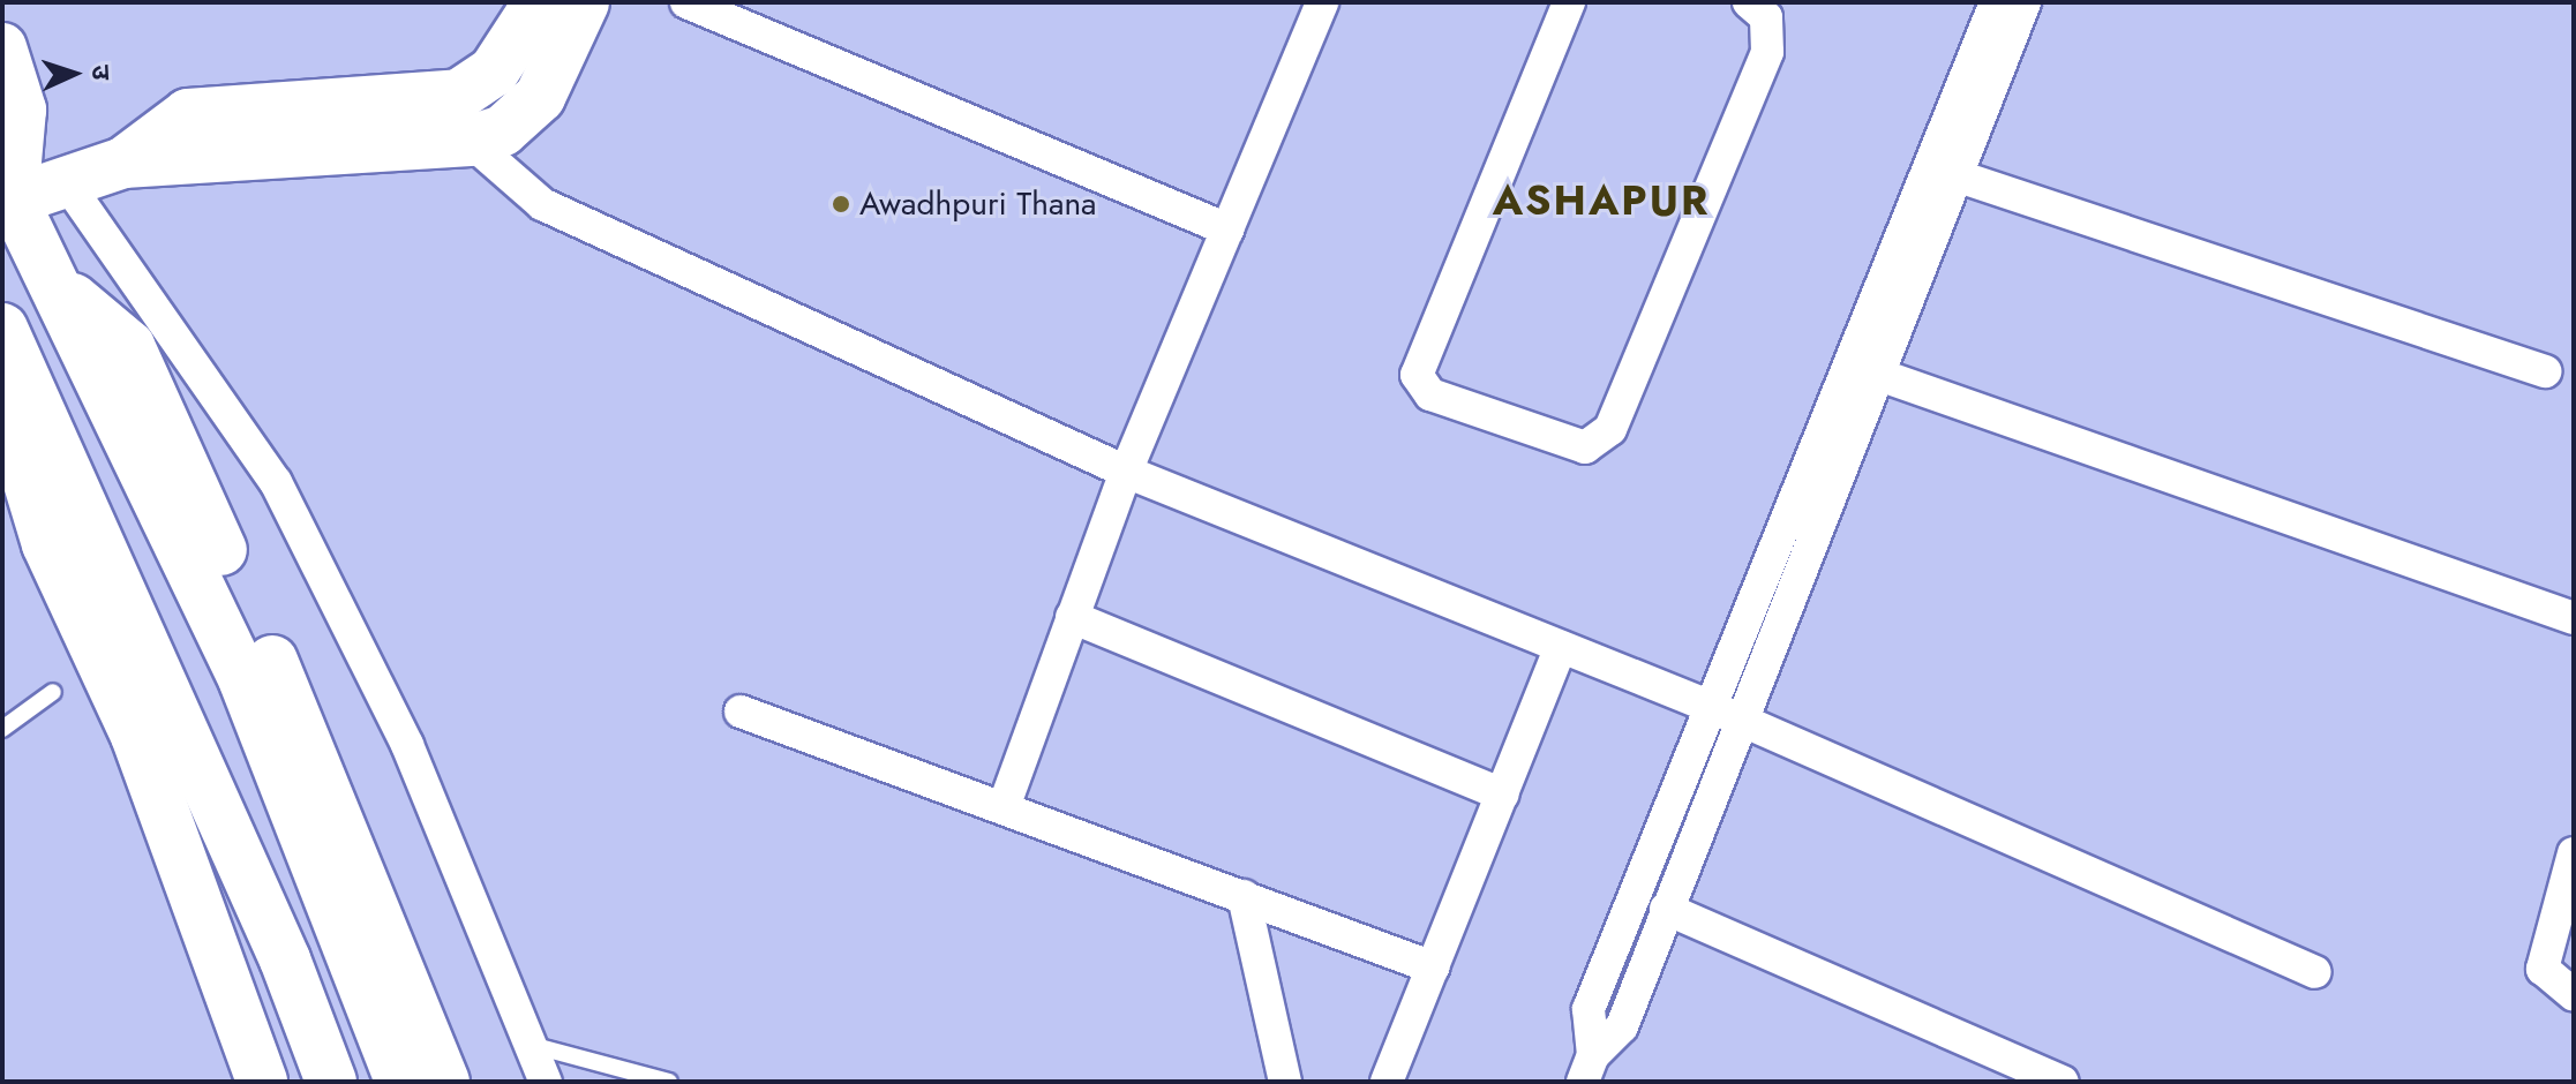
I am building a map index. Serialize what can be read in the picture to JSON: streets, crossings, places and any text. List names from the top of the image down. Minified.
{"districts":["ASHAPUR"],"places":["Awadhpuri Thana"],"north":"right"}
